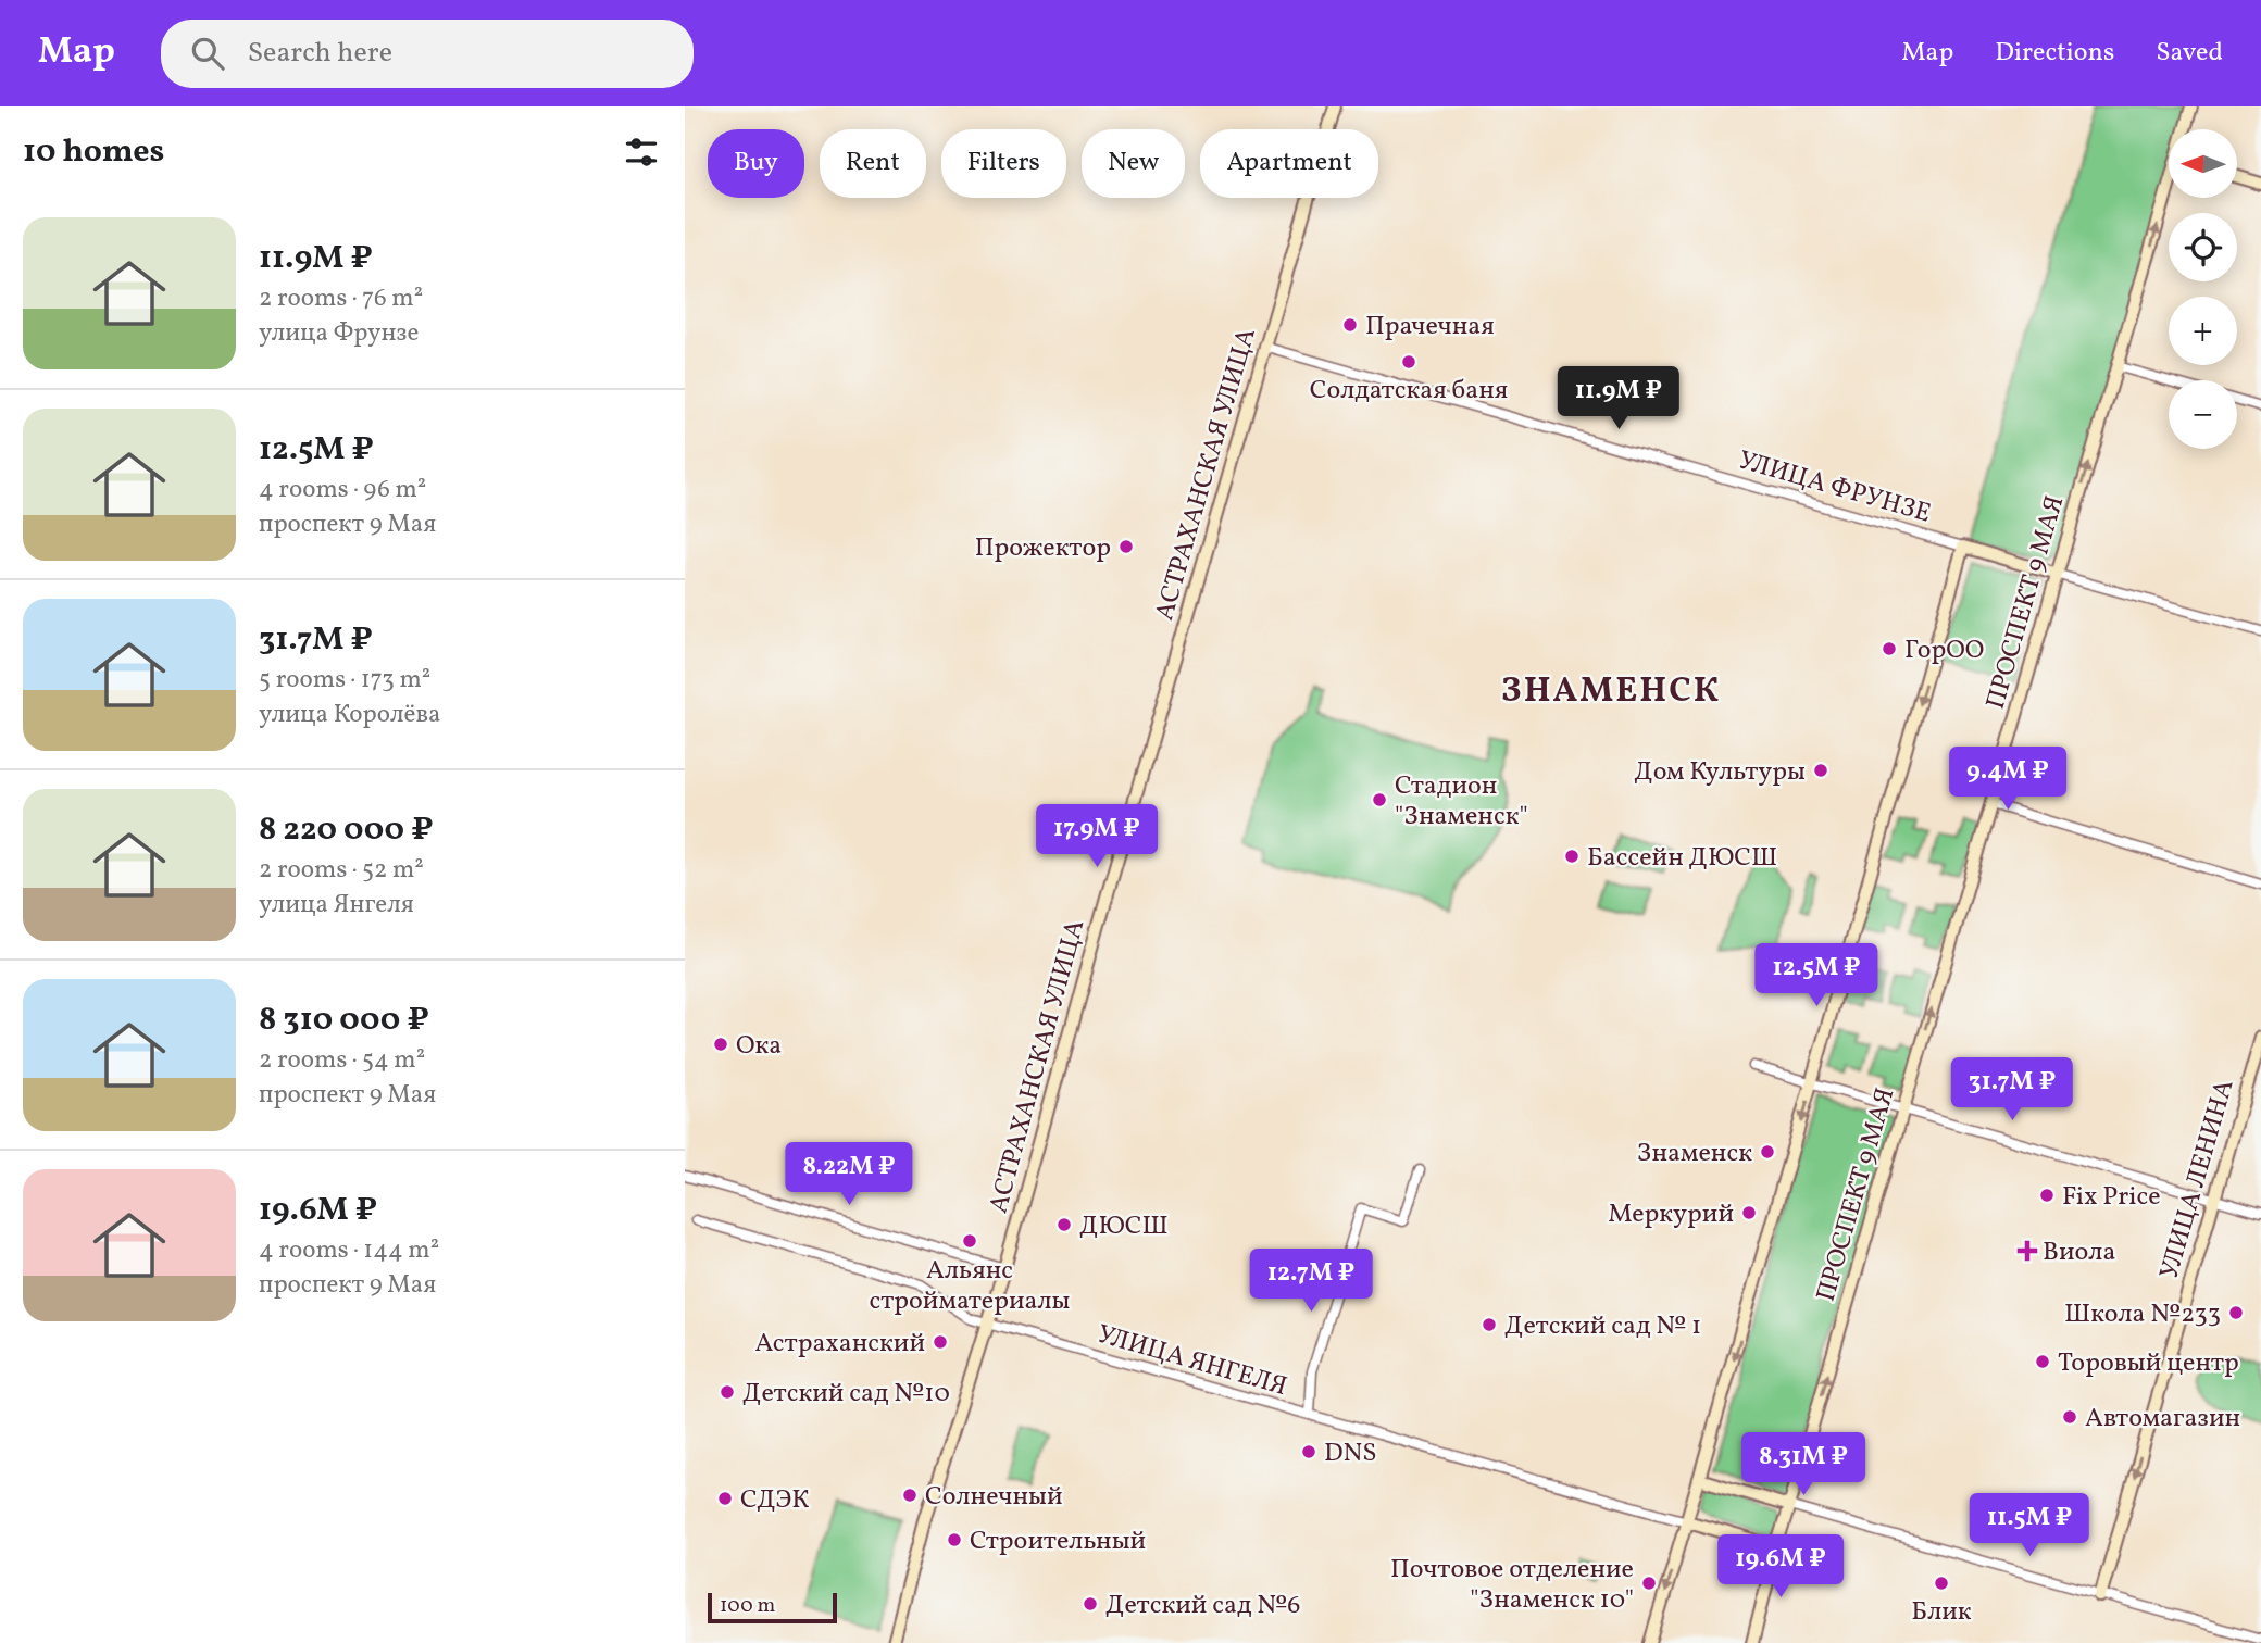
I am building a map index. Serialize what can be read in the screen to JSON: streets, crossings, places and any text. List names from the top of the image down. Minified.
{"streets":{"street":["АСТРАХАНСКАЯ УЛИЦА","УЛИЦА ФРУНЗЕ","ПРОСПЕКТ 9 МАЯ","УЛИЦА ЛЕНИНА","УЛИЦА ЯНГЕЛЯ"]},"crossings":[["АСТРАХАНСКАЯ УЛИЦА","УЛИЦА ФРУНЗЕ"],["АСТРАХАНСКАЯ УЛИЦА","УЛИЦА ЯНГЕЛЯ"],["УЛИЦА ФРУНЗЕ","ПРОСПЕКТ 9 МАЯ"]],"one_way":["УЛИЦА ЛЕНИНА"],"districts":["ЗНАМЕНСК"],"places":{"other":["Прачечная","Солдатская баня","Прожектор","ГорОО","Дом Культуры","Стадион \"Знаменск\"","Бассейн ДЮСШ","Ока","Знаменск","Fix Price","Меркурий","ДЮСШ","Альянс стройматериалы","Школа №233","Детский сад № 1","Астраханский","Торовый центр","Детский сад №10","Автомагазин","DNS","Солнечный","СДЭК","Строительный","Почтовое отделение \"Знаменск 10\"","Блик","Детский сад №6"],"health":["Виола"]},"scale_bar":"100 m","north":"left","page":{"header":"Map","search":"Search here","nav":["Map","Directions","Saved"],"heading":"10 homes","map_buttons":["+","−"],"chip":["Buy","Rent","Filters","New","Apartment"],"list":[{"name":"11.9M ₽","note":"2 rooms · 76 m² · улица Фрунзе"},{"name":"12.5M ₽","note":"4 rooms · 96 m² · проспект 9 Мая"},{"name":"31.7M ₽","note":"5 rooms · 173 m² · улица Королёва"},{"name":"8 220 000 ₽","note":"2 rooms · 52 m² · улица Янгеля"},{"name":"8 310 000 ₽","note":"2 rooms · 54 m² · проспект 9 Мая"},{"name":"19.6M ₽","note":"4 rooms · 144 m² · проспект 9 Мая"}],"price":["11.9M ₽","9.4M ₽","17.9M ₽","12.5M ₽","31.7M ₽","8.22M ₽","12.7M ₽","8.31M ₽","11.5M ₽","19.6M ₽"],"scale":"100 m"}}
